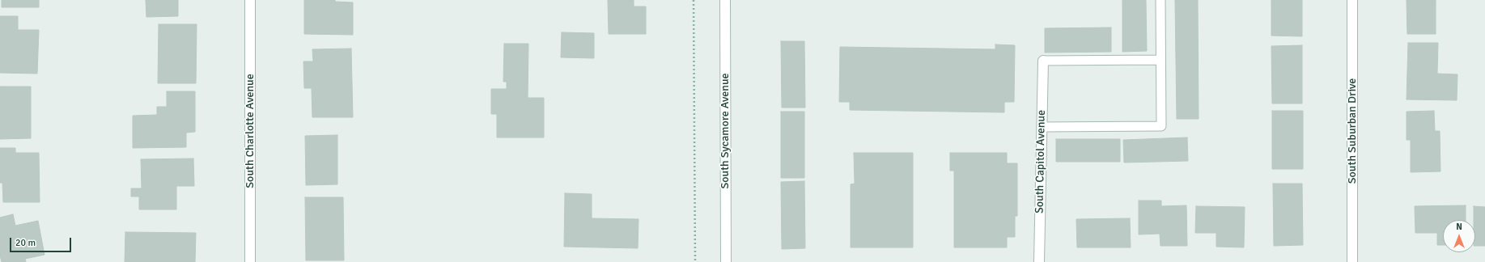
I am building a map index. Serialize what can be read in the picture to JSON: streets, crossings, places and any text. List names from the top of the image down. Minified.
{"streets":{"street":["South Charlotte Avenue","South Sycamore Avenue","South Suburban Drive","South Capitol Avenue"]},"scale_bar":"20 m","north":"top"}
